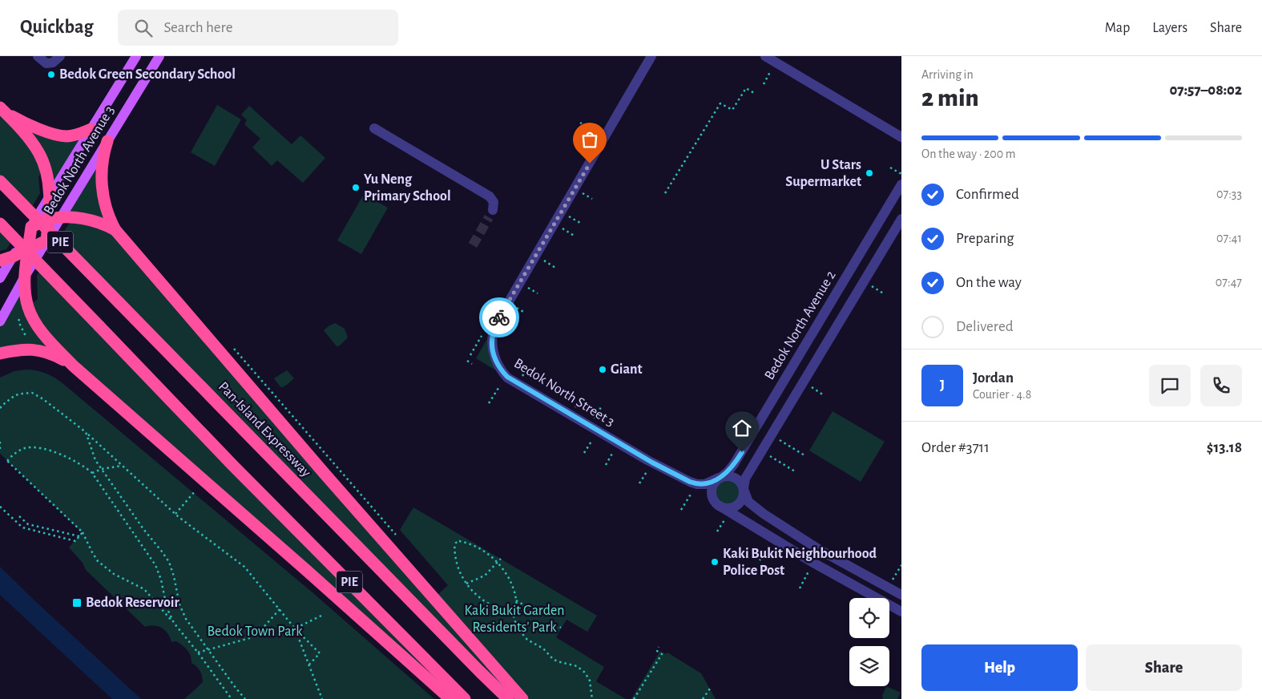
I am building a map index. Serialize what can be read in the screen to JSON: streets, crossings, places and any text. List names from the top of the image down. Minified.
{"streets":{"highway":["PIE","Pan-Island Expressway"],"main road":["Bedok North Avenue 3"],"street":["Bedok North Avenue 2","Bedok North Street 3"]},"crossings":[["Bedok North Avenue 2","Bedok North Street 3"]],"parks":["Kaki Bukit Garden Residents' Park","Bedok Town Park"],"places":{"other":["Bedok Green Secondary School","U Stars Supermarket","Yu Neng Primary School","Giant","Kaki Bukit Neighbourhood Police Post"],"transit":["Bedok Reservoir"]},"page":{"header":"Quickbag","search":"Search here","nav":["Map","Layers","Share"],"heading":["2 min","Arriving in","07:57–08:02"],"panel":["Jordan","Courier · 4.8","Order #3711","$13.18"],"bar":"On the way · 200 m","list":[["Confirmed","07:33"],["Preparing","07:41"],["On the way","07:47"],"Delivered"],"round":"J","buttons":["Help","Share"]}}
